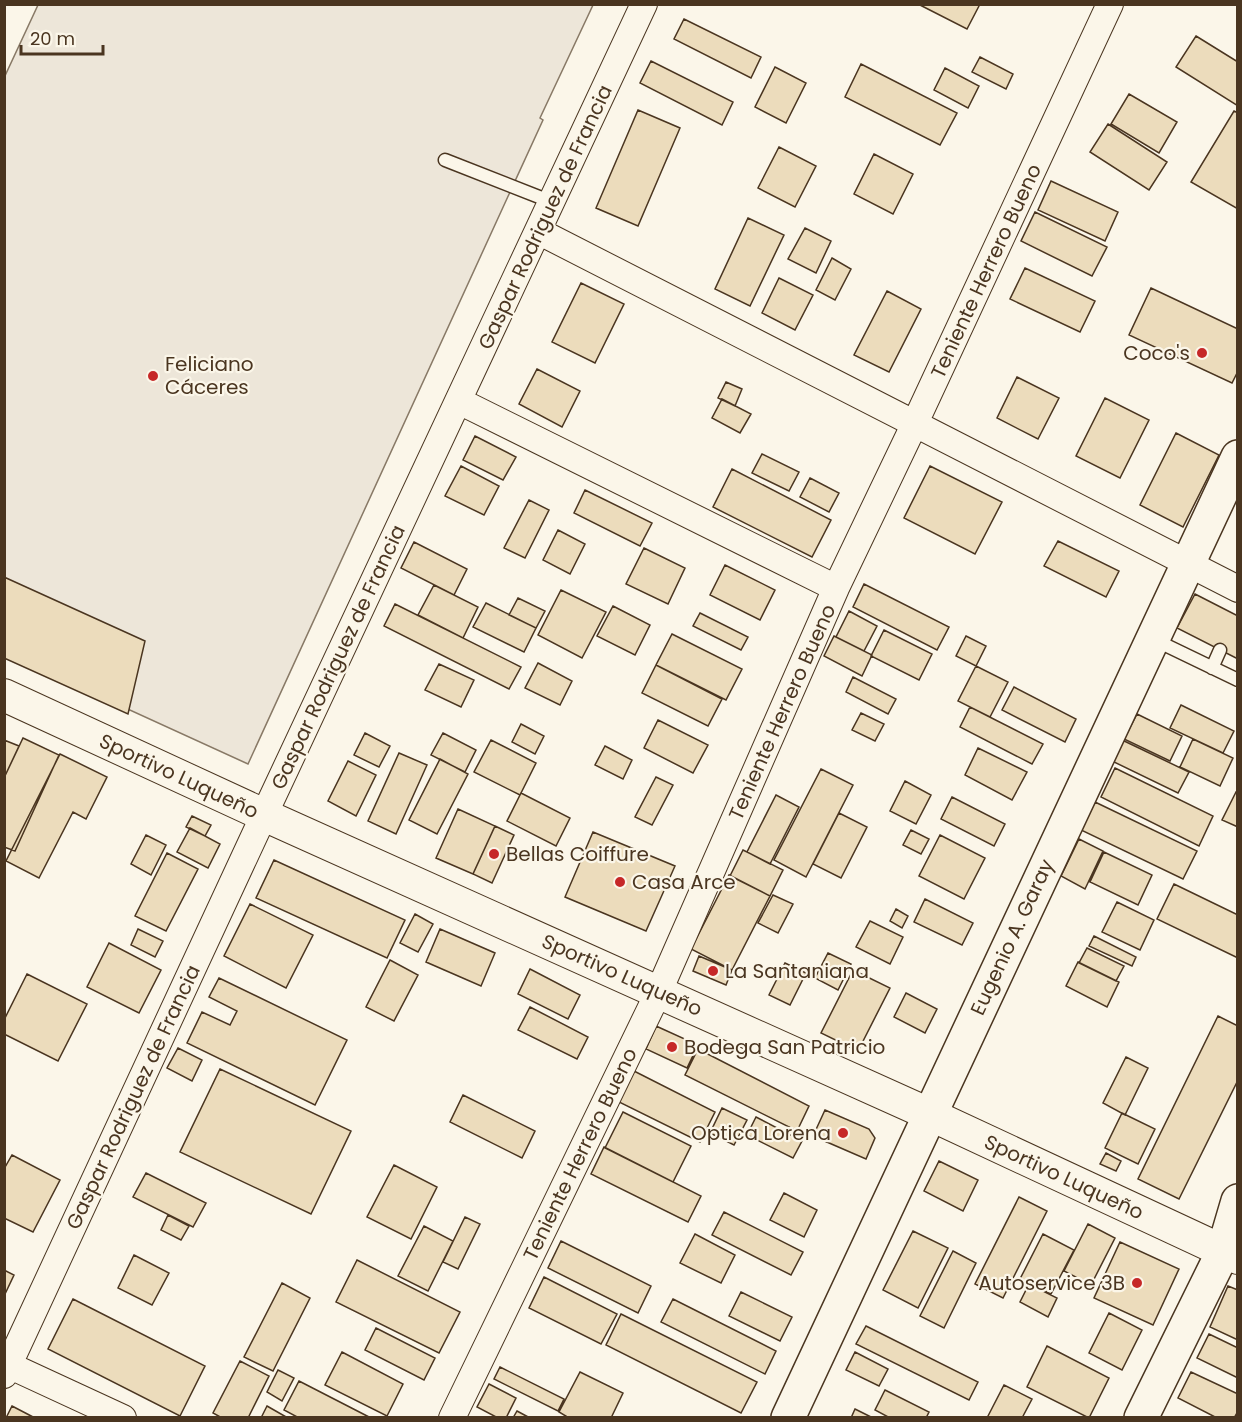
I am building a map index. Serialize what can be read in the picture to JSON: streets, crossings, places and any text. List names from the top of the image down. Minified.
{"streets":{"main road":["Eugenio A. Garay"],"street":["Gaspar Rodriguez de Francia","Teniente Herrero Bueno","Sportivo Luqueño"]},"crossings":[["Gaspar Rodriguez de Francia","Sportivo Luqueño"],["Teniente Herrero Bueno","Sportivo Luqueño"],["Sportivo Luqueño","Eugenio A. Garay"]],"places":["Coco's","Feliciano Cáceres","Bellas Coiffure","Casa Arce","La Santaniana","Bodega San Patricio","Optica Lorena","Autoservice 3B"],"scale_bar":"20 m"}
